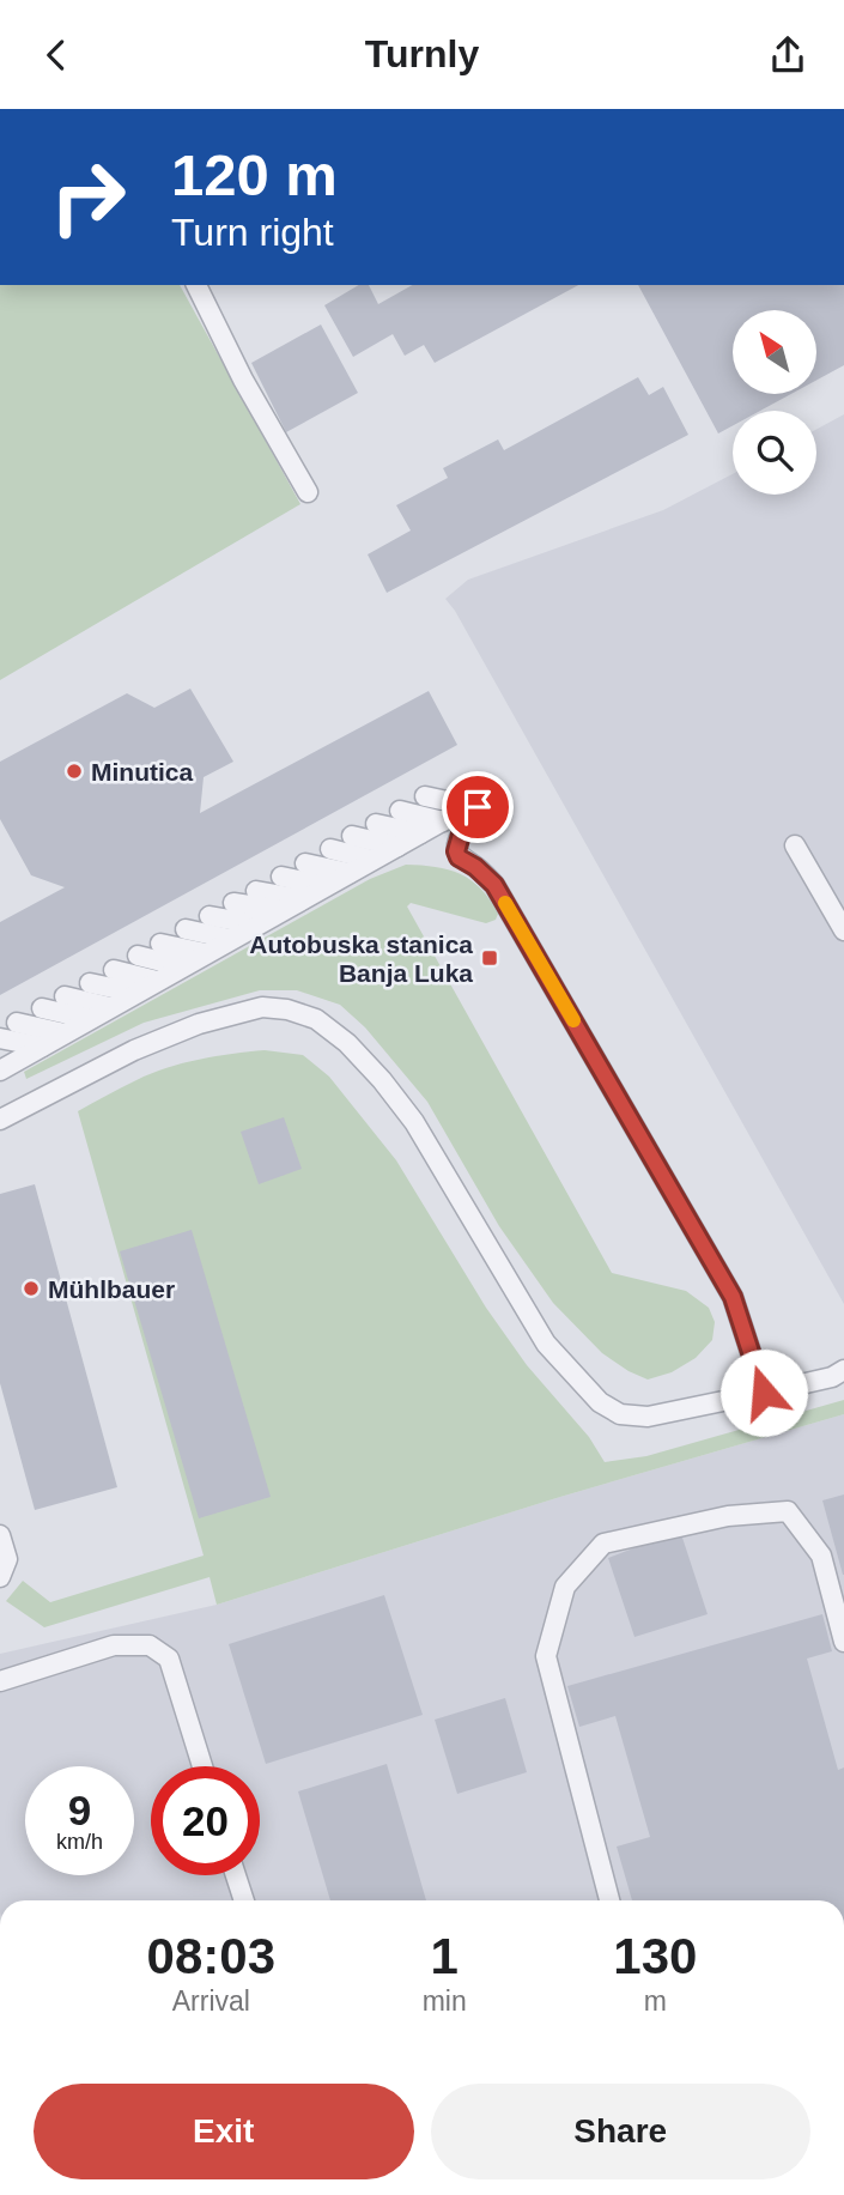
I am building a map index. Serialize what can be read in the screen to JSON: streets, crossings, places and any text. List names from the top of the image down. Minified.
{"places":{"other":["Minutica","Mühlbauer"],"transit":["Autobuska stanica Banja Luka"]},"north":"top left","page":{"header":"Turnly","turn":["120 m","Turn right"],"speed":"9 km/h","limit":"20","eta":["08:03","Arrival","1","min","130","m"],"buttons":["Exit","Share"]}}
